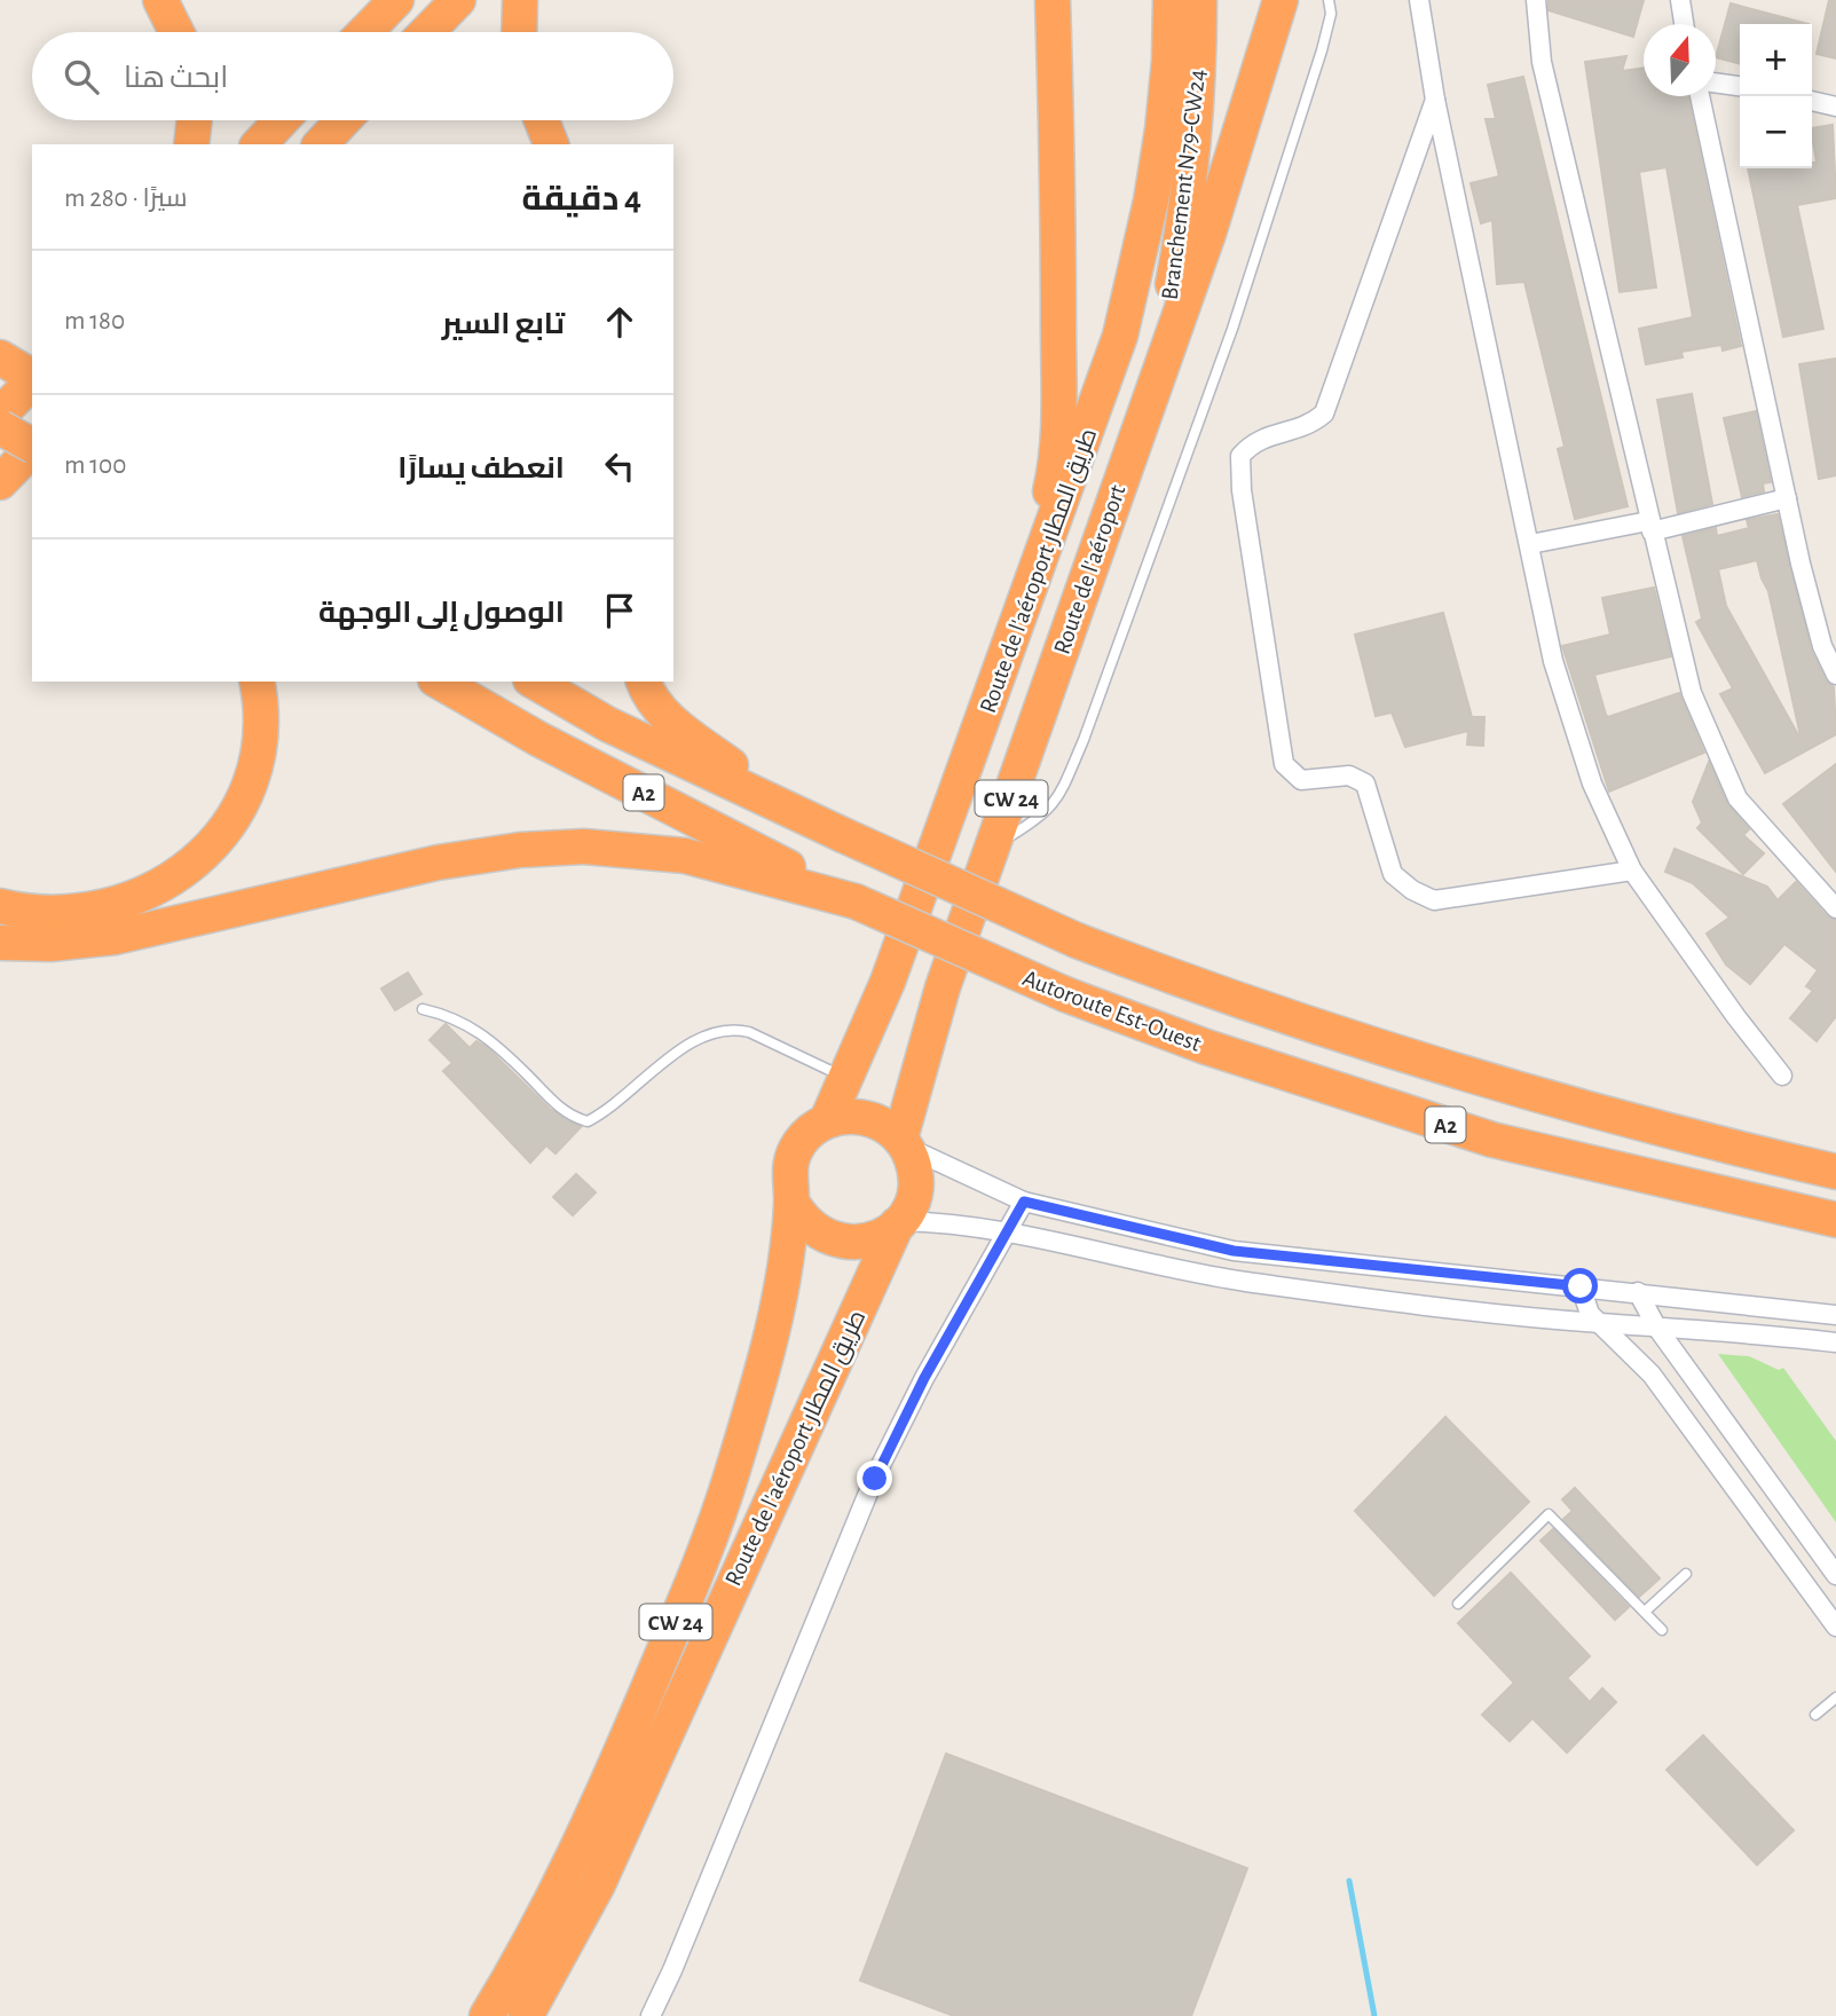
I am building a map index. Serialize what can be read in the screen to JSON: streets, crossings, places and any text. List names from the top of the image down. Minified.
{"streets":{"highway":["Branchement N79-CW24","Route de l'aéroport","Route de l'aéroport طريق المطار","A2","CW 24","Autoroute Est-Ouest"]},"crossings":[["Branchement N79-CW24","Route de l'aéroport"],["Route de l'aéroport","Route de l'aéroport طريق المطار"]],"north":"top","page":{"map_buttons":["+","−"],"search":"ابحث هنا","heading":["4 دقيقة","سيرًا · 280 m"],"list":[["تابع السير","180 m"],["انعطف يسارًا","100 m"],"الوصول إلى الوجهة"]}}
